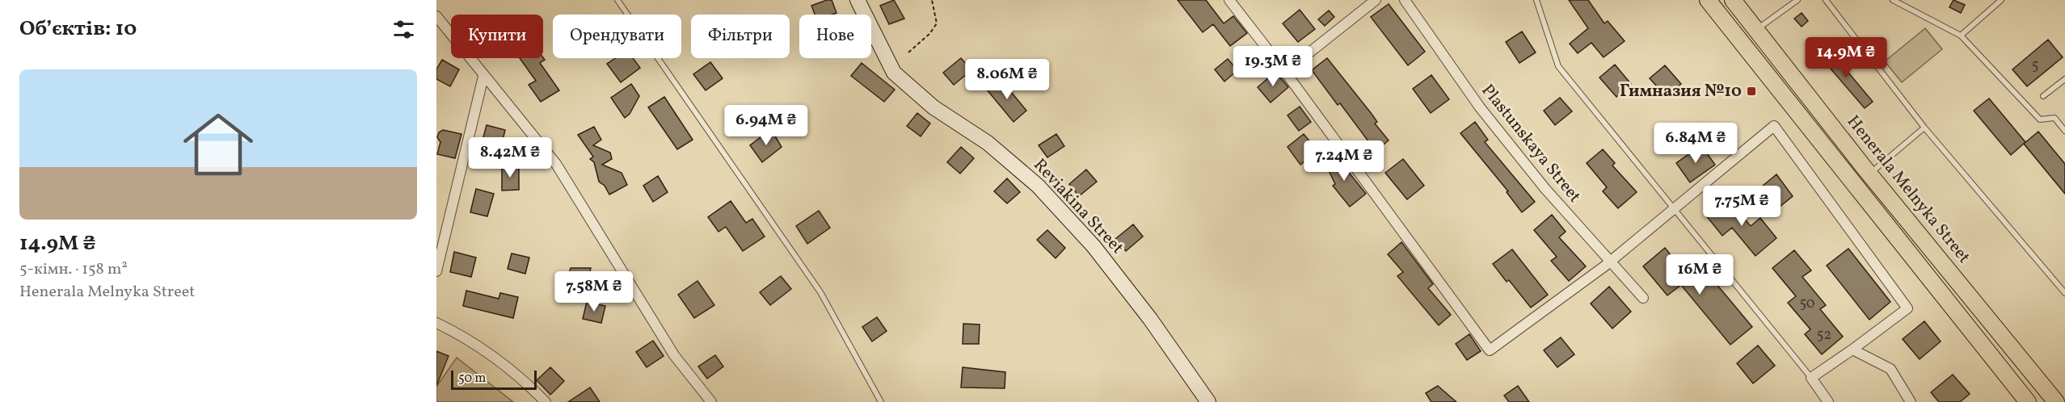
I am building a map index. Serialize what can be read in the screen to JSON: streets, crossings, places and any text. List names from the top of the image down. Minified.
{"streets":{"main road":["Henerala Melnyka Street","Reviakina Street"],"street":["Plastunskaya Street"]},"places":{"transit":["Гимназия №10"]},"house_numbers":["5","50","52"],"scale_bar":"50 m","page":{"heading":"Об’єктів: 10","chip":["Купити","Орендувати","Фільтри","Нове"],"price":["14.9M ₴","19.3M ₴","8.06M ₴","6.94M ₴","6.84M ₴","8.42M ₴","7.24M ₴","7.75M ₴","16M ₴","7.58M ₴"],"list":[{"name":"14.9M ₴","note":"5-кімн. · 158 m² · Henerala Melnyka Street"}],"scale":"50 m"}}
